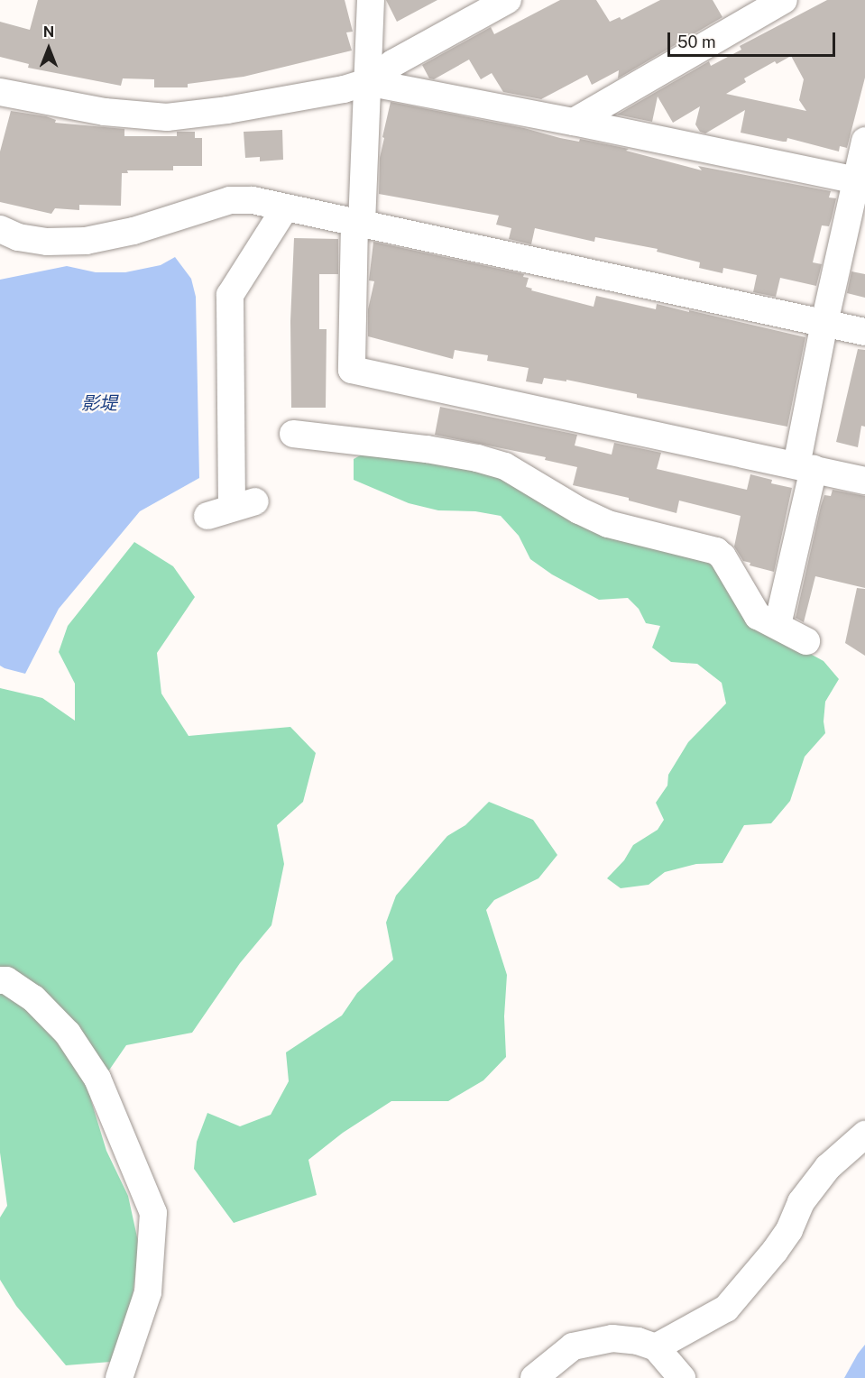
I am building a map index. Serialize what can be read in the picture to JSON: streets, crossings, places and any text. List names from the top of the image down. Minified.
{"water":["影堤"],"scale_bar":"50 m","north":"top"}
